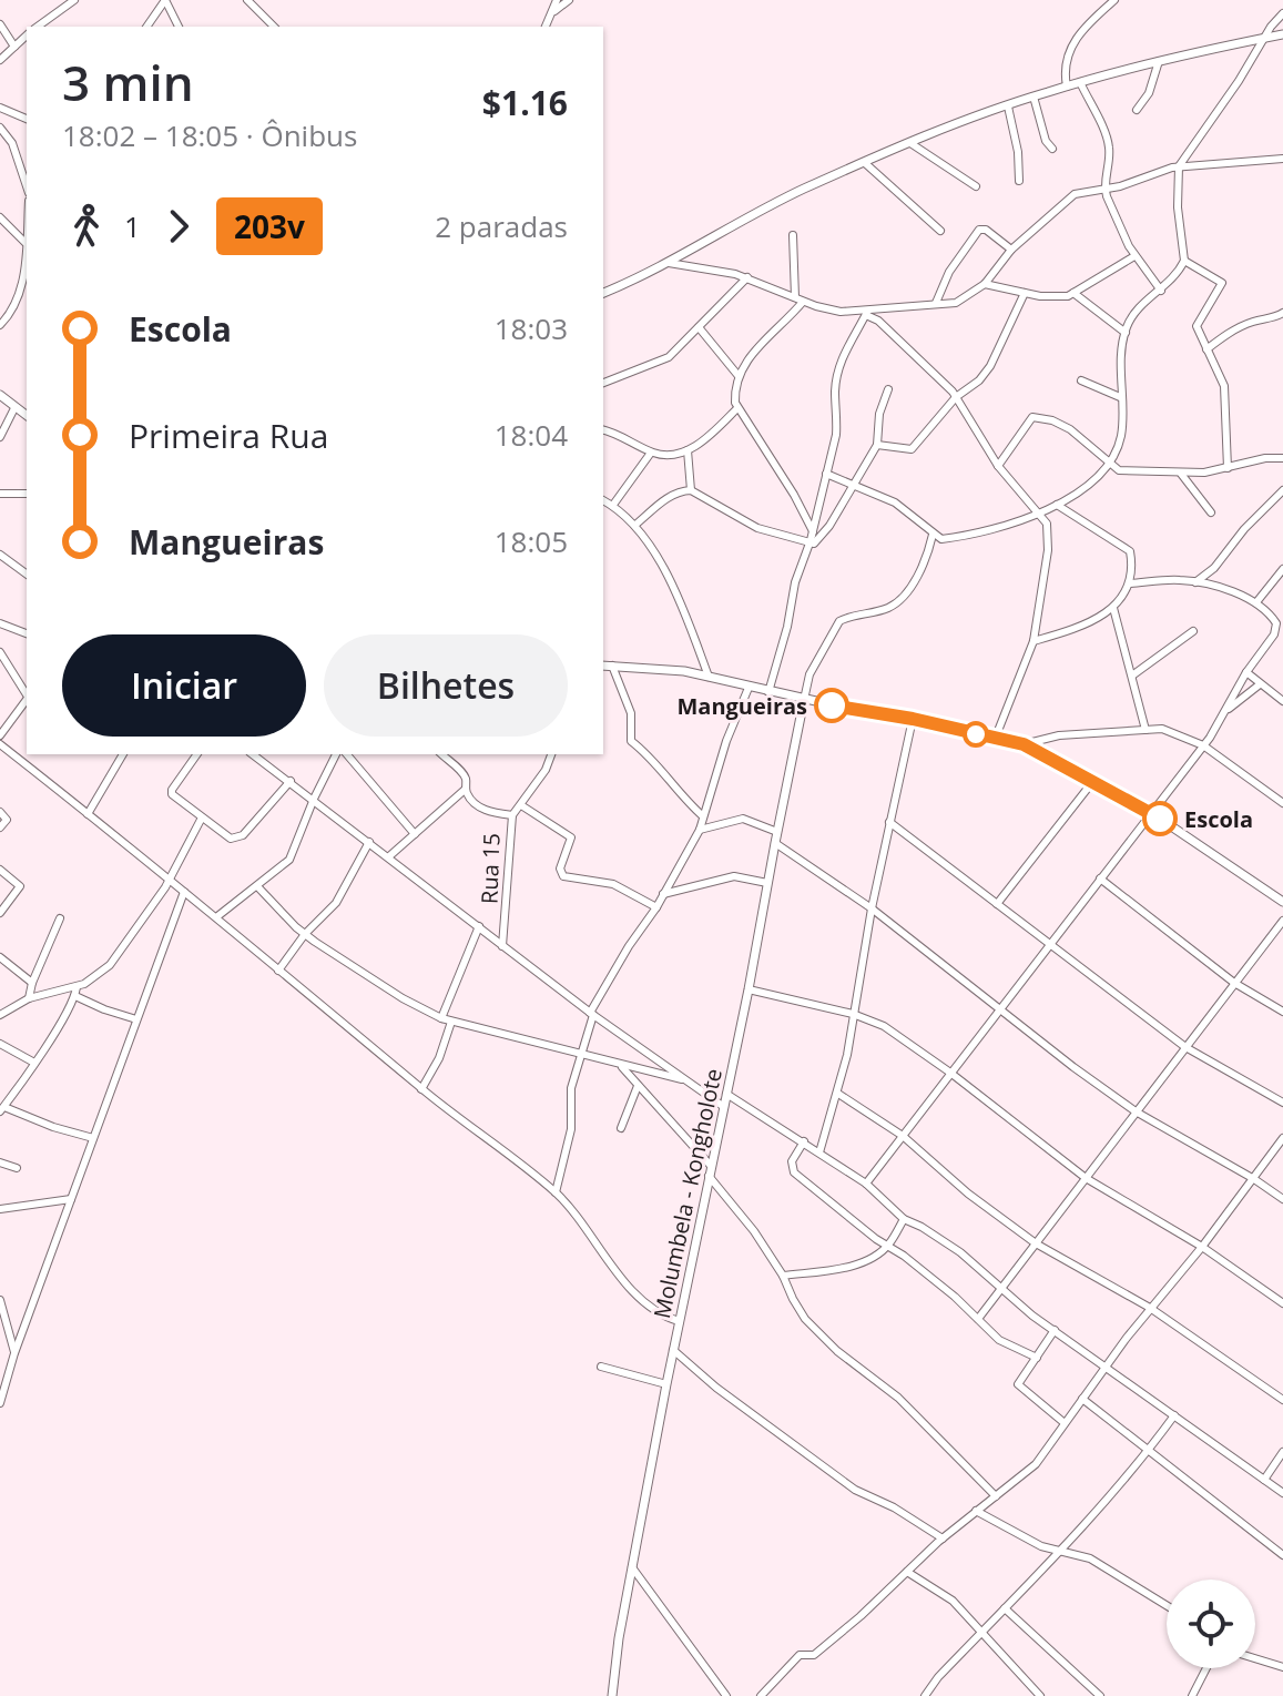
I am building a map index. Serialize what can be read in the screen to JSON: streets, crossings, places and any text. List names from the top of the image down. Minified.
{"streets":{"street":["Rua 15","Molumbela - Kongholote"]},"places":["Mangueiras","Escola"],"lines":["bus line 203v"],"page":{"heading":["3 min","18:02 – 18:05 · Ônibus","$1.16"],"legs":["1","203v","2 paradas"],"list":[{"name":"Escola","value":"18:03"},{"name":"Primeira Rua","value":"18:04"},{"name":"Mangueiras","value":"18:05"}],"buttons":["Iniciar","Bilhetes"]}}
